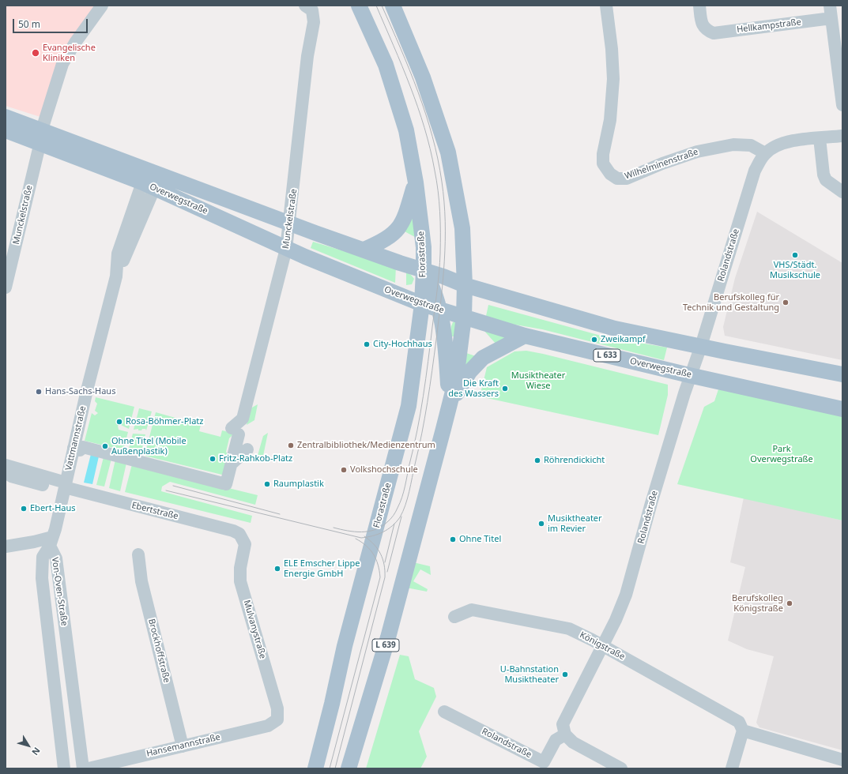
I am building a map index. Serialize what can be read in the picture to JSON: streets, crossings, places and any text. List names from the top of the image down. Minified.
{"streets":{"main road":["Overwegstraße","Florastraße","L 633","L 639"],"street":["Hellkampstraße","Wilhelminenstraße","Munckelstraße","Rolandstraße","Vattmannstraße","Ebertstraße","Von-Oven-Straße","Mulvanystraße","Königstraße","Brockhoffstraße","Hansemannstraße"]},"crossings":[["Wilhelminenstraße","Rolandstraße"],["Overwegstraße","Munckelstraße"],["Overwegstraße","Florastraße"],["Overwegstraße","Rolandstraße"],["Overwegstraße","Vattmannstraße"],["Overwegstraße","L 639"],["Rolandstraße","Königstraße"],["Vattmannstraße","Ebertstraße"],["Vattmannstraße","Von-Oven-Straße"],["Ebertstraße","Mulvanystraße"],["Mulvanystraße","Hansemannstraße"],["Brockhoffstraße","Hansemannstraße"]],"parks":["Musiktheater Wiese","Park Overwegstraße"],"places":["Evangelische Kliniken","VHS/Städt. Musikschule","Berufskolleg für Technik und Gestaltung","Zweikampf","City-Hochhaus","Die Kraft des Wassers","Hans-Sachs-Haus","Rosa-Böhmer-Platz","Zentralbibliothek/Medienzentrum","Ohne Titel (Mobile Außenplastik)","Fritz-Rahkob-Platz","Röhrendickicht","Volkshochschule","Raumplastik","Ebert-Haus","Musiktheater im Revier","Ohne Titel","ELE Emscher Lippe Energie GmbH","Berufskolleg Königstraße","U-Bahnstation Musiktheater"],"scale_bar":"50 m","north":"bottom right"}
